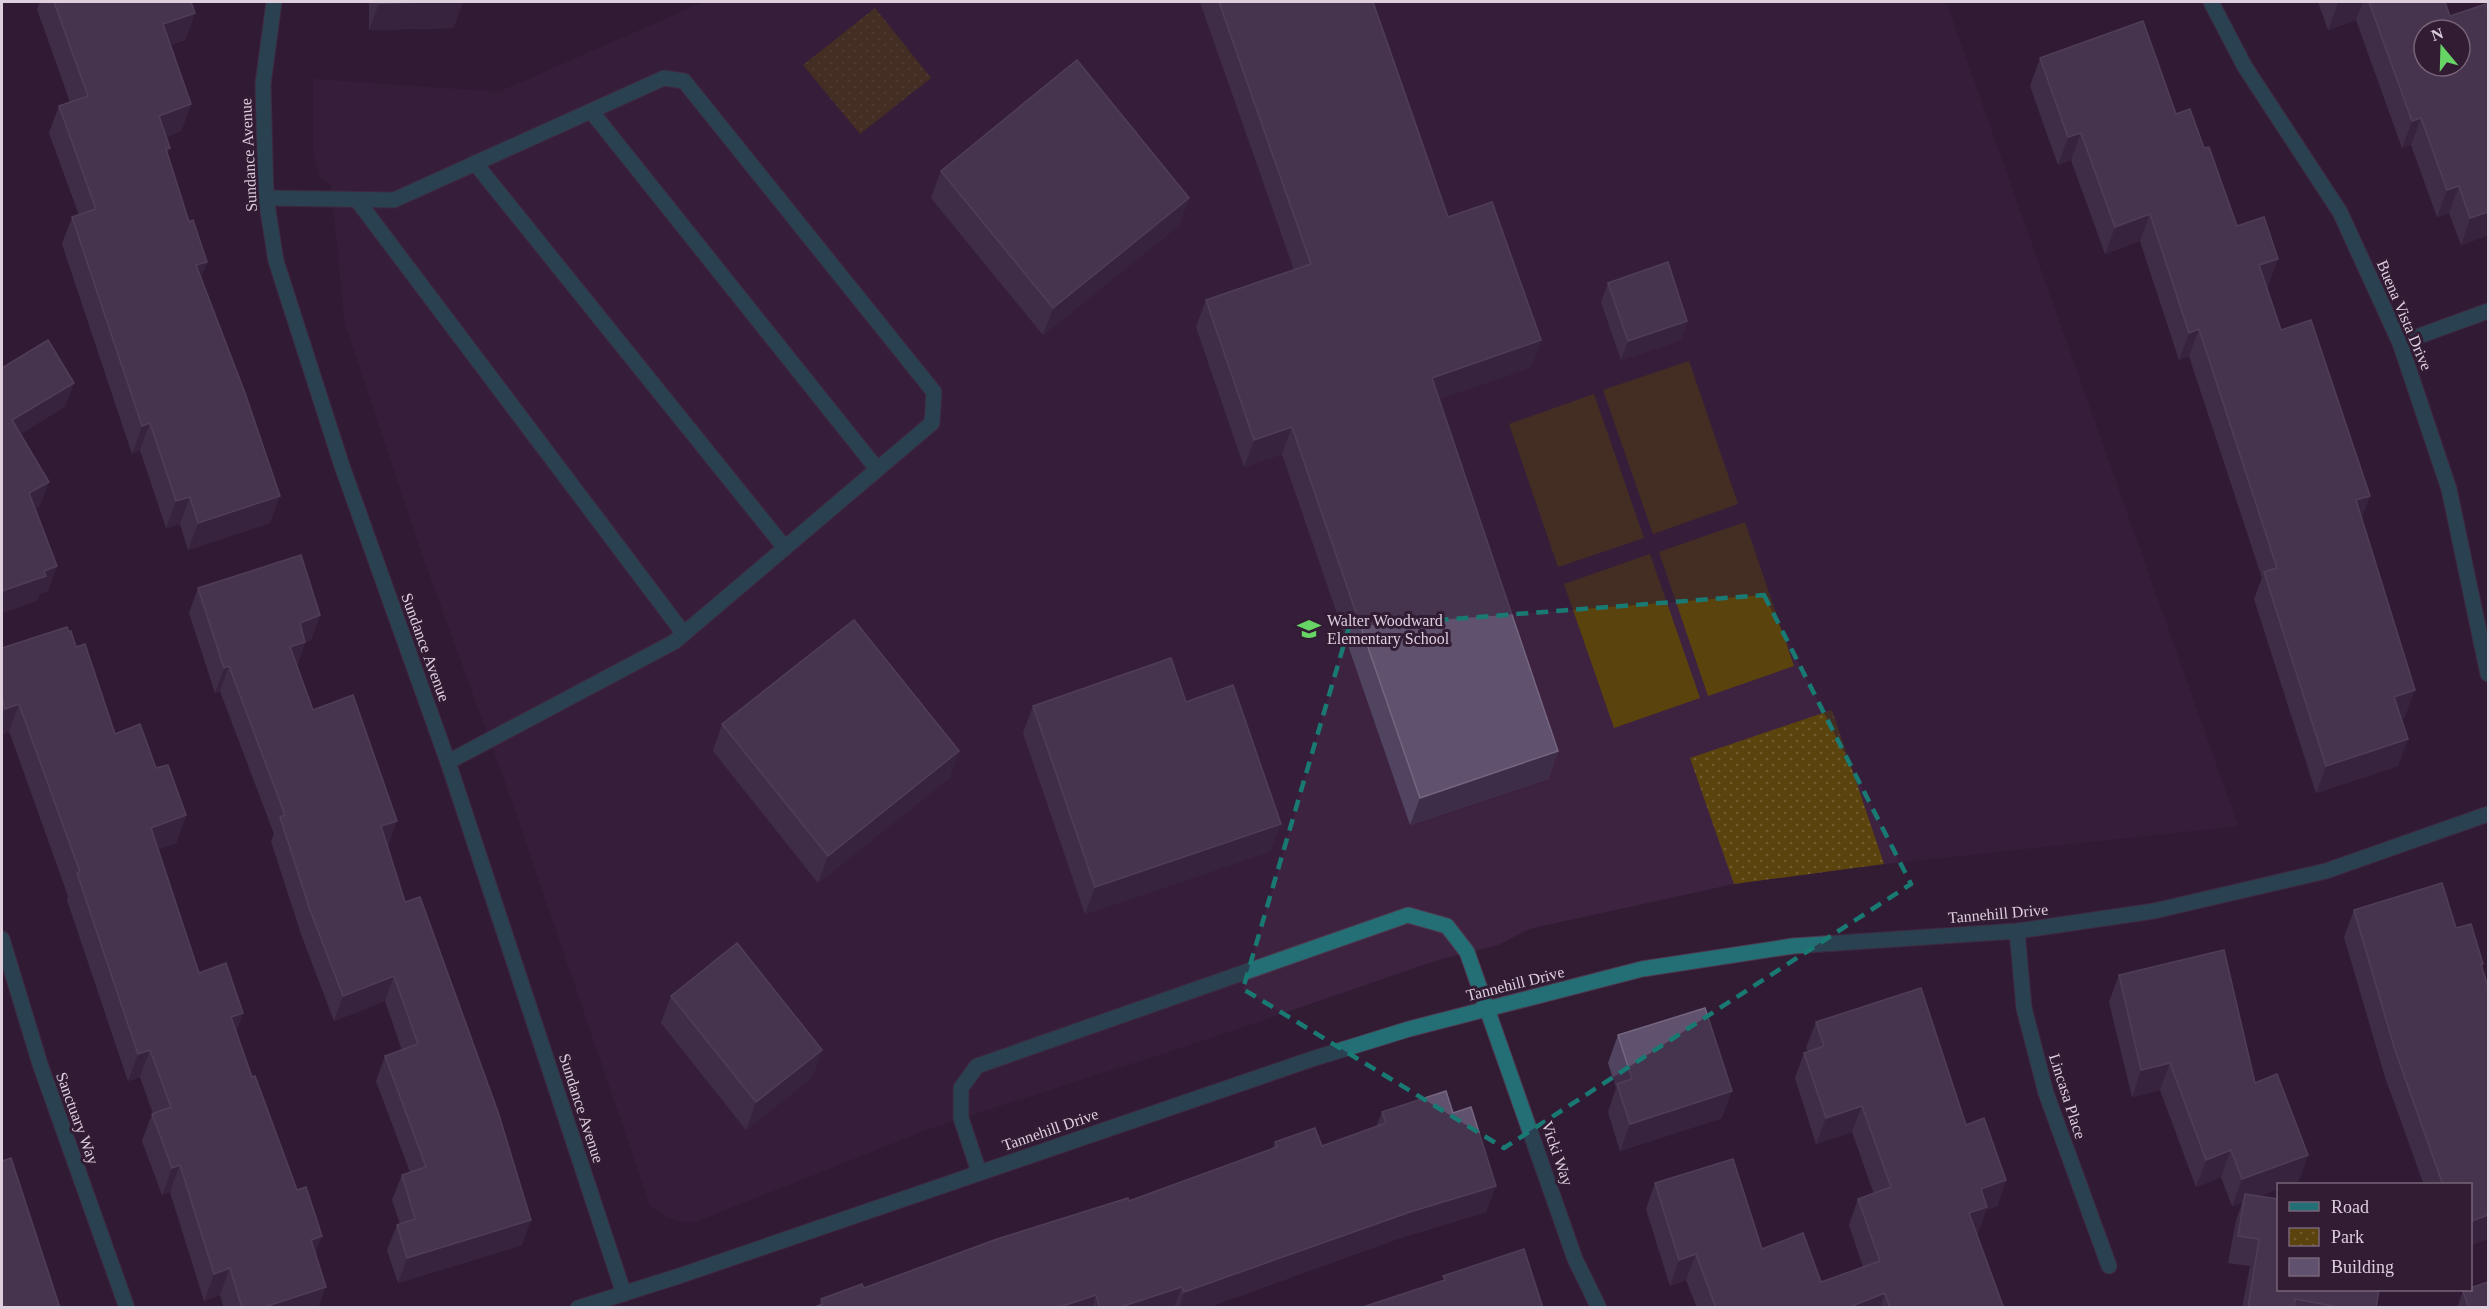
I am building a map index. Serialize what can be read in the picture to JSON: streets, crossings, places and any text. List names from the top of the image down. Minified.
{"streets":{"street":["Sundance Avenue","Buena Vista Drive","Tannehill Drive","Lincasa Place","Sanctuary Way","Vicki Way"]},"crossings":[["Sundance Avenue","Tannehill Drive"],["Tannehill Drive","Lincasa Place"],["Tannehill Drive","Vicki Way"]],"places":{"school or university":["Walter Woodward Elementary School"]},"legend":["Road","Park","Building"],"north":"top"}
